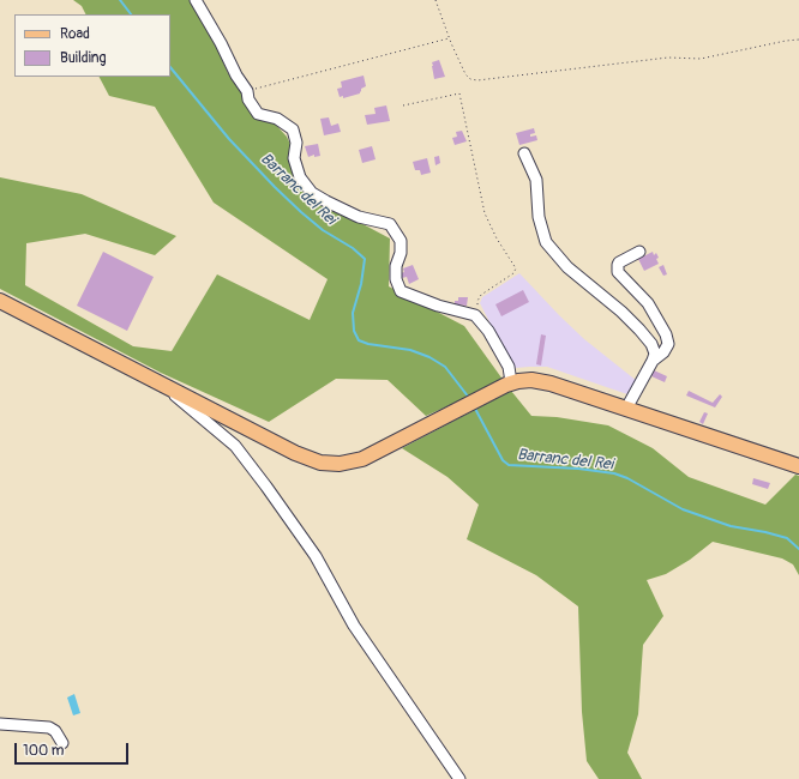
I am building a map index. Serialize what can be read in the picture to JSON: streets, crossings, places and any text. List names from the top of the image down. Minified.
{"water":["Barranc del Rei"],"legend":["Road","Building"],"scale_bar":"100 m"}
